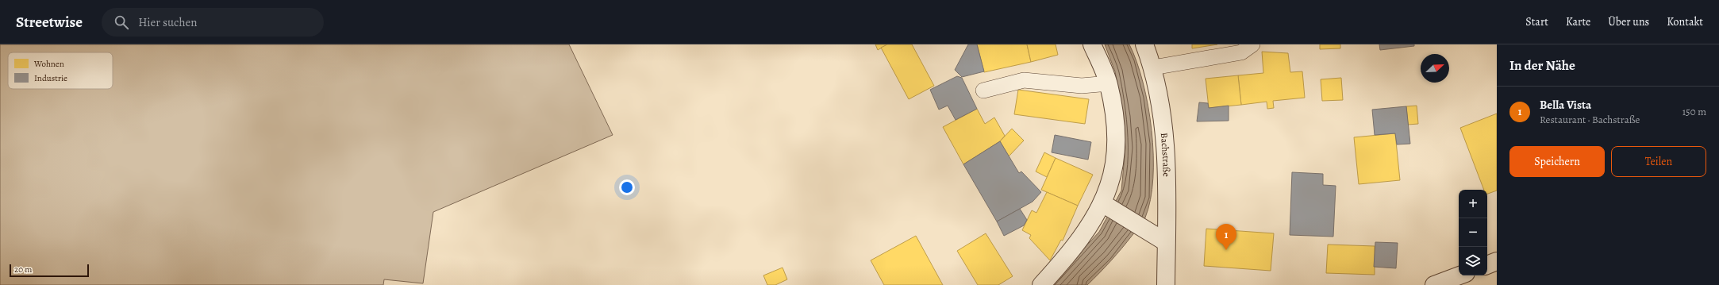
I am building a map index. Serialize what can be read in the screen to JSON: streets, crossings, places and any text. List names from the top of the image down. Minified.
{"streets":{"street":["Bachstraße"]},"legend":["Wohnen","Industrie"],"scale_bar":"20 m","north":"top right","page":{"header":"Streetwise","search":"Hier suchen","nav":["Start","Karte","Über uns","Kontakt"],"heading":"In der Nähe","list":[{"mark":"1","name":"Bella Vista","note":"Restaurant · Bachstraße","value":"150 m"}],"buttons":["Speichern","Teilen"],"map_buttons":["+","−"],"pins":"1","scale":"20 m"}}
